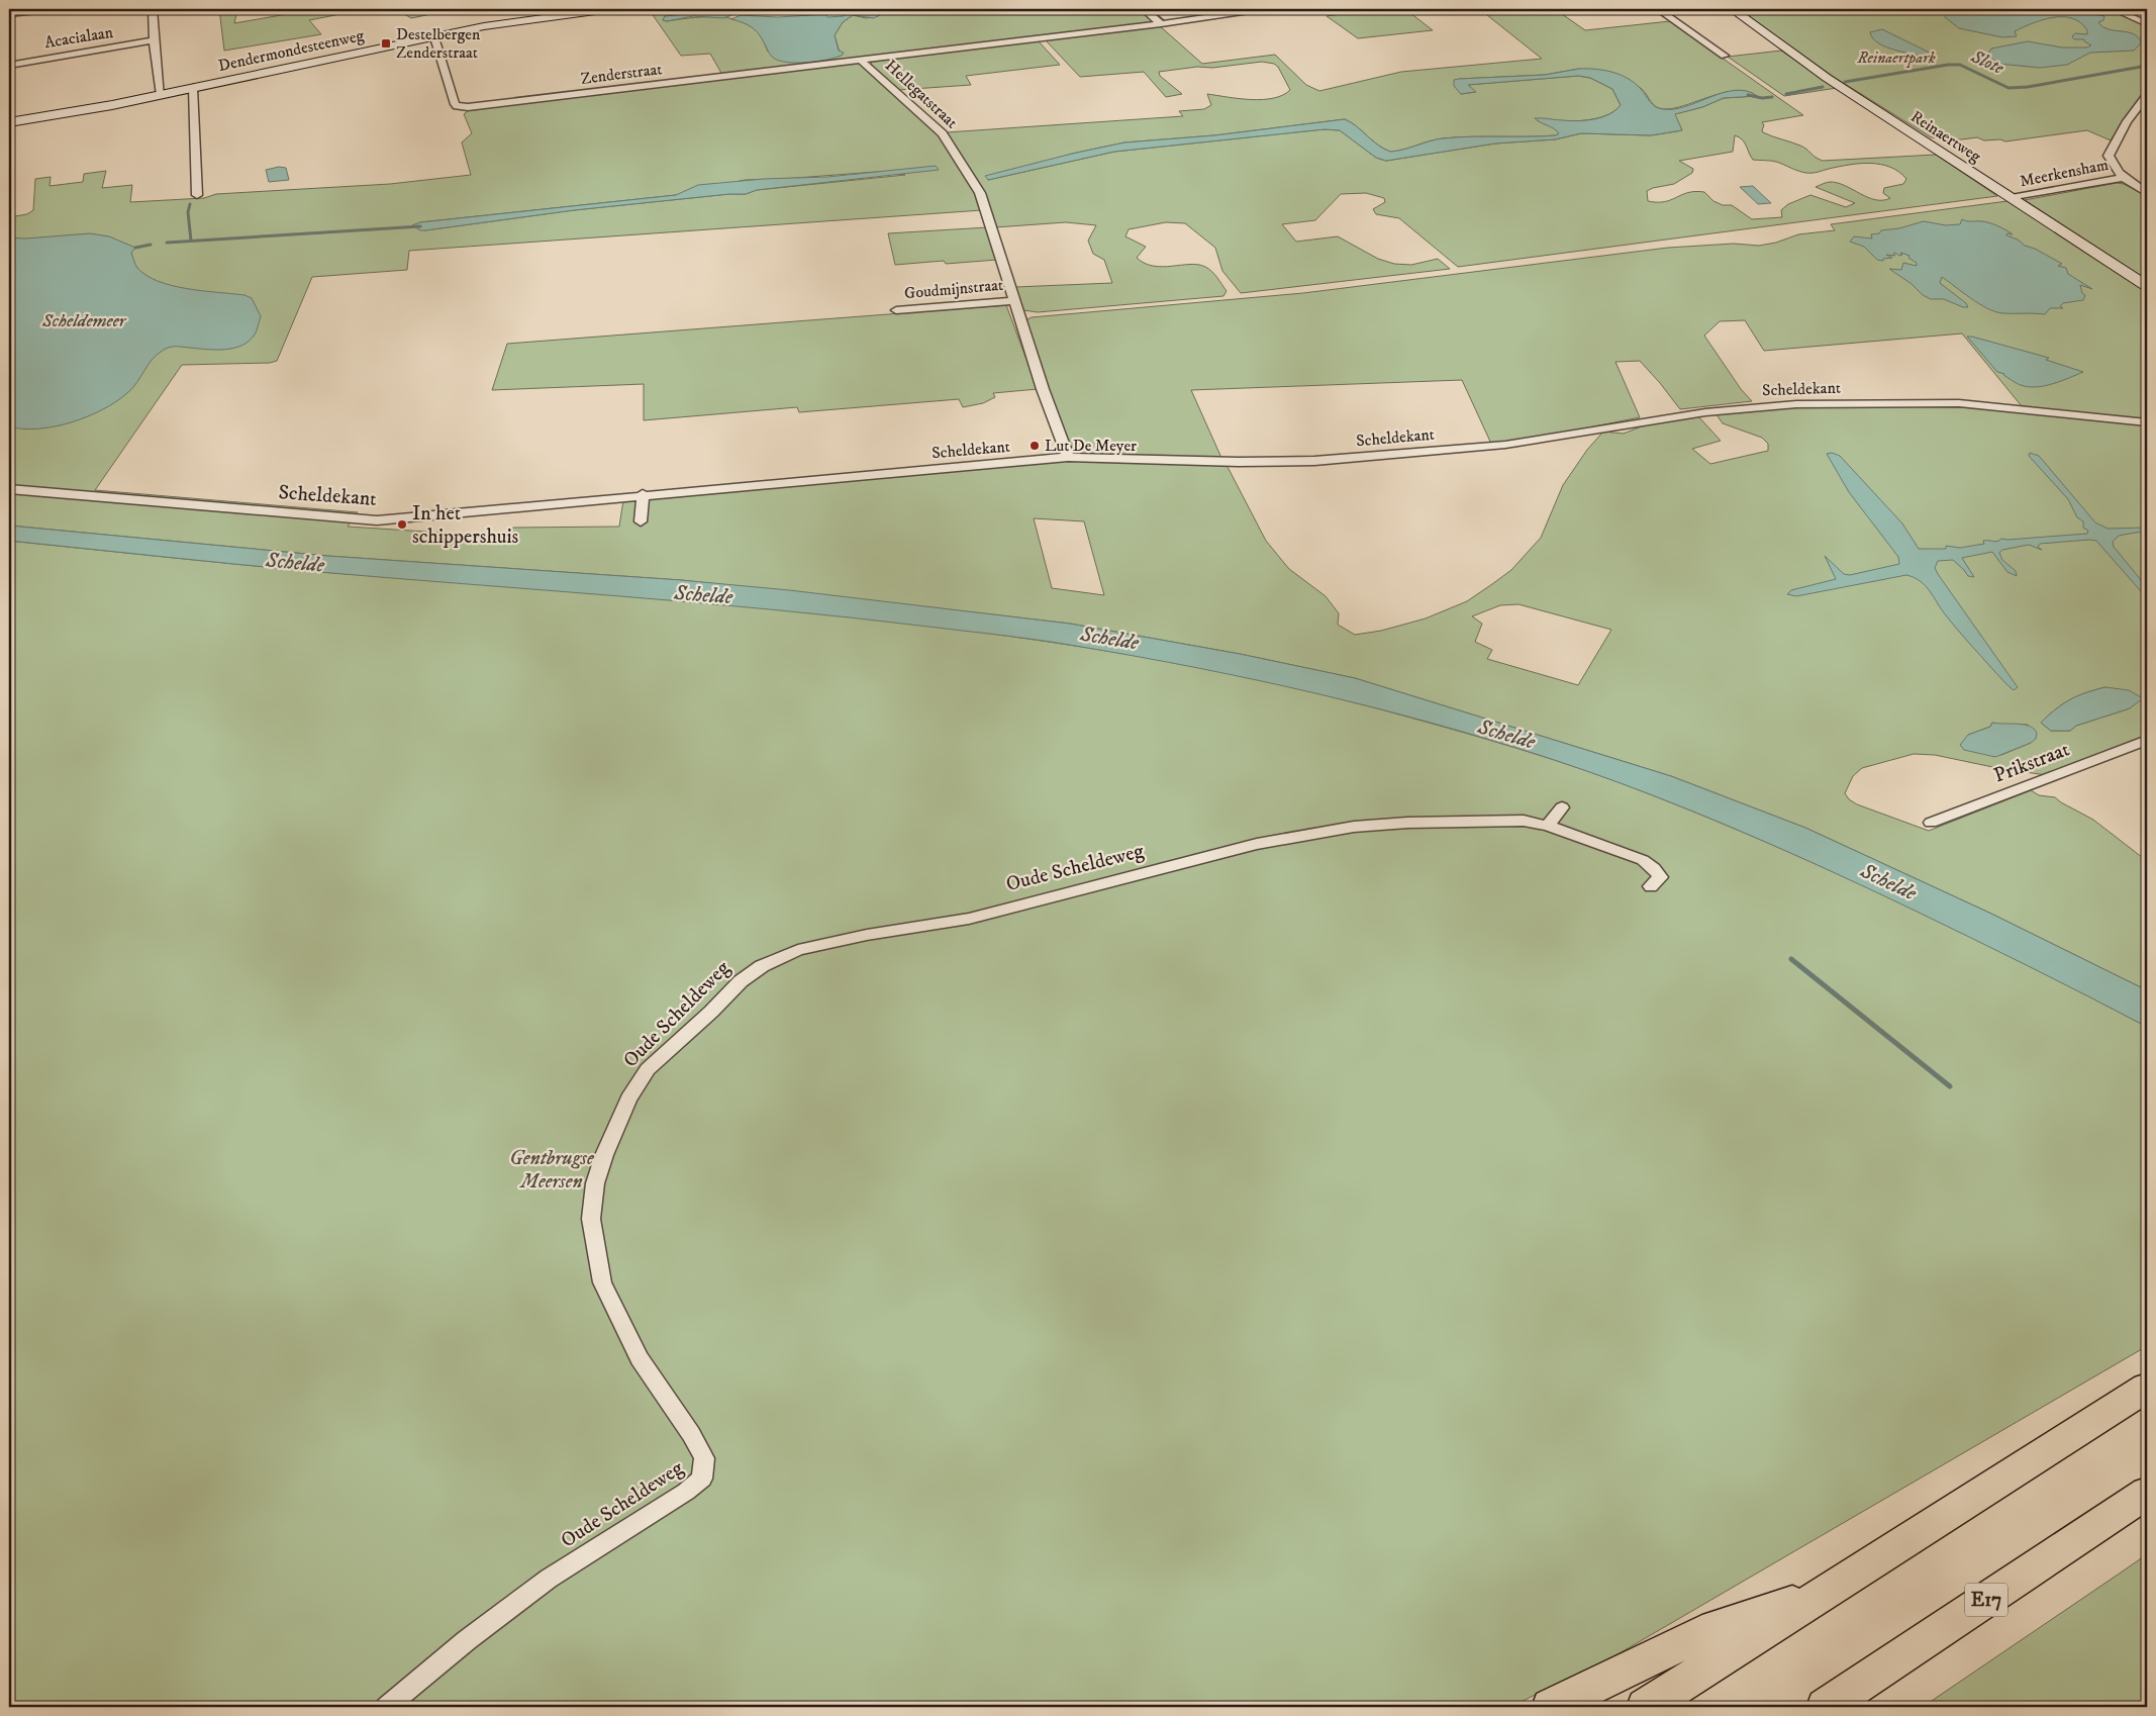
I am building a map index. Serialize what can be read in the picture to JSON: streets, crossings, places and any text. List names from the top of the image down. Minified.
{"streets":{"highway":["E17"],"main road":["Dendermondesteenweg","Reinaertweg"],"street":["Acacialaan","Zenderstraat","Hellegatstraat","Meerkensham","Goudmijnstraat","Scheldekant","Prikstraat","Oude Scheldeweg"]},"crossings":[["Dendermondesteenweg","Zenderstraat"],["Zenderstraat","Hellegatstraat"],["Hellegatstraat","Goudmijnstraat"],["Hellegatstraat","Scheldekant"],["Reinaertweg","Meerkensham"]],"water":["Slote","Scheldemeer","Schelde"],"parks":["Reinaertpark","Gentbrugse Meersen"],"places":{"transit":["Destelbergen Zenderstraat"],"other":["Lut De Meyer","In het schippershuis"]}}
